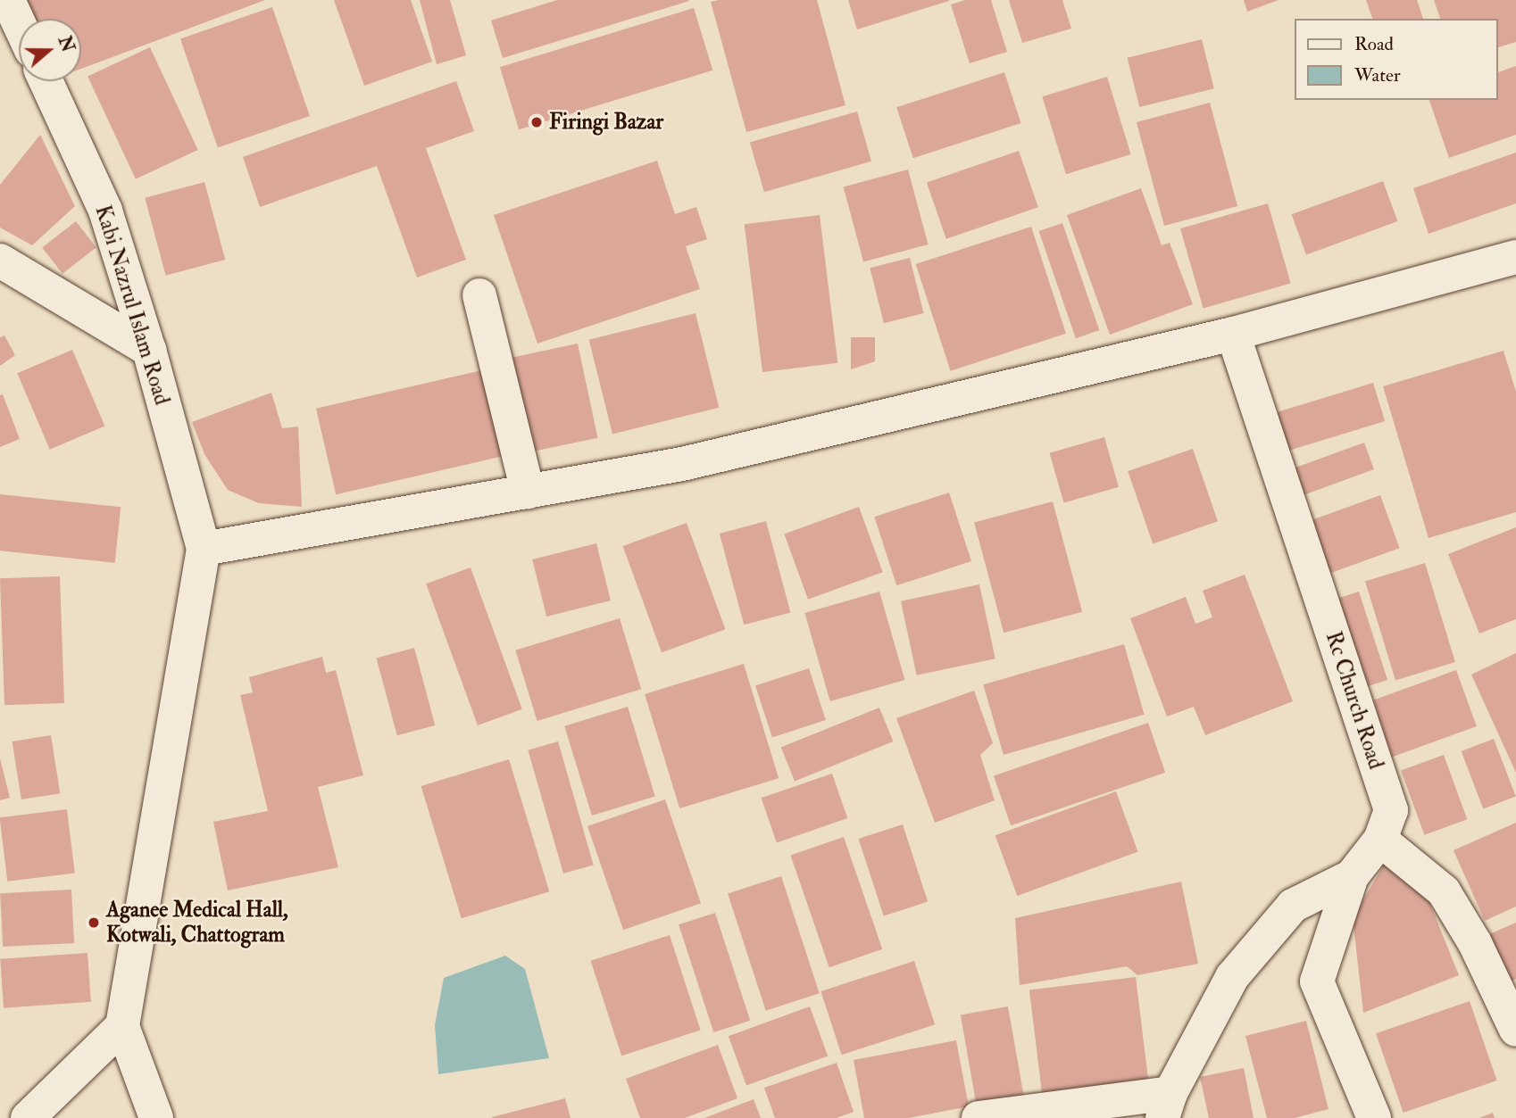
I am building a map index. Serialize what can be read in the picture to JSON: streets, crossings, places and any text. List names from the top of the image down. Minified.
{"streets":{"street":["Kabi Nazrul Islam Road","Rc Church Road"]},"places":["Firingi Bazar","Aganee Medical Hall, Kotwali, Chattogram"],"legend":["Road","Water"],"north":"right"}
